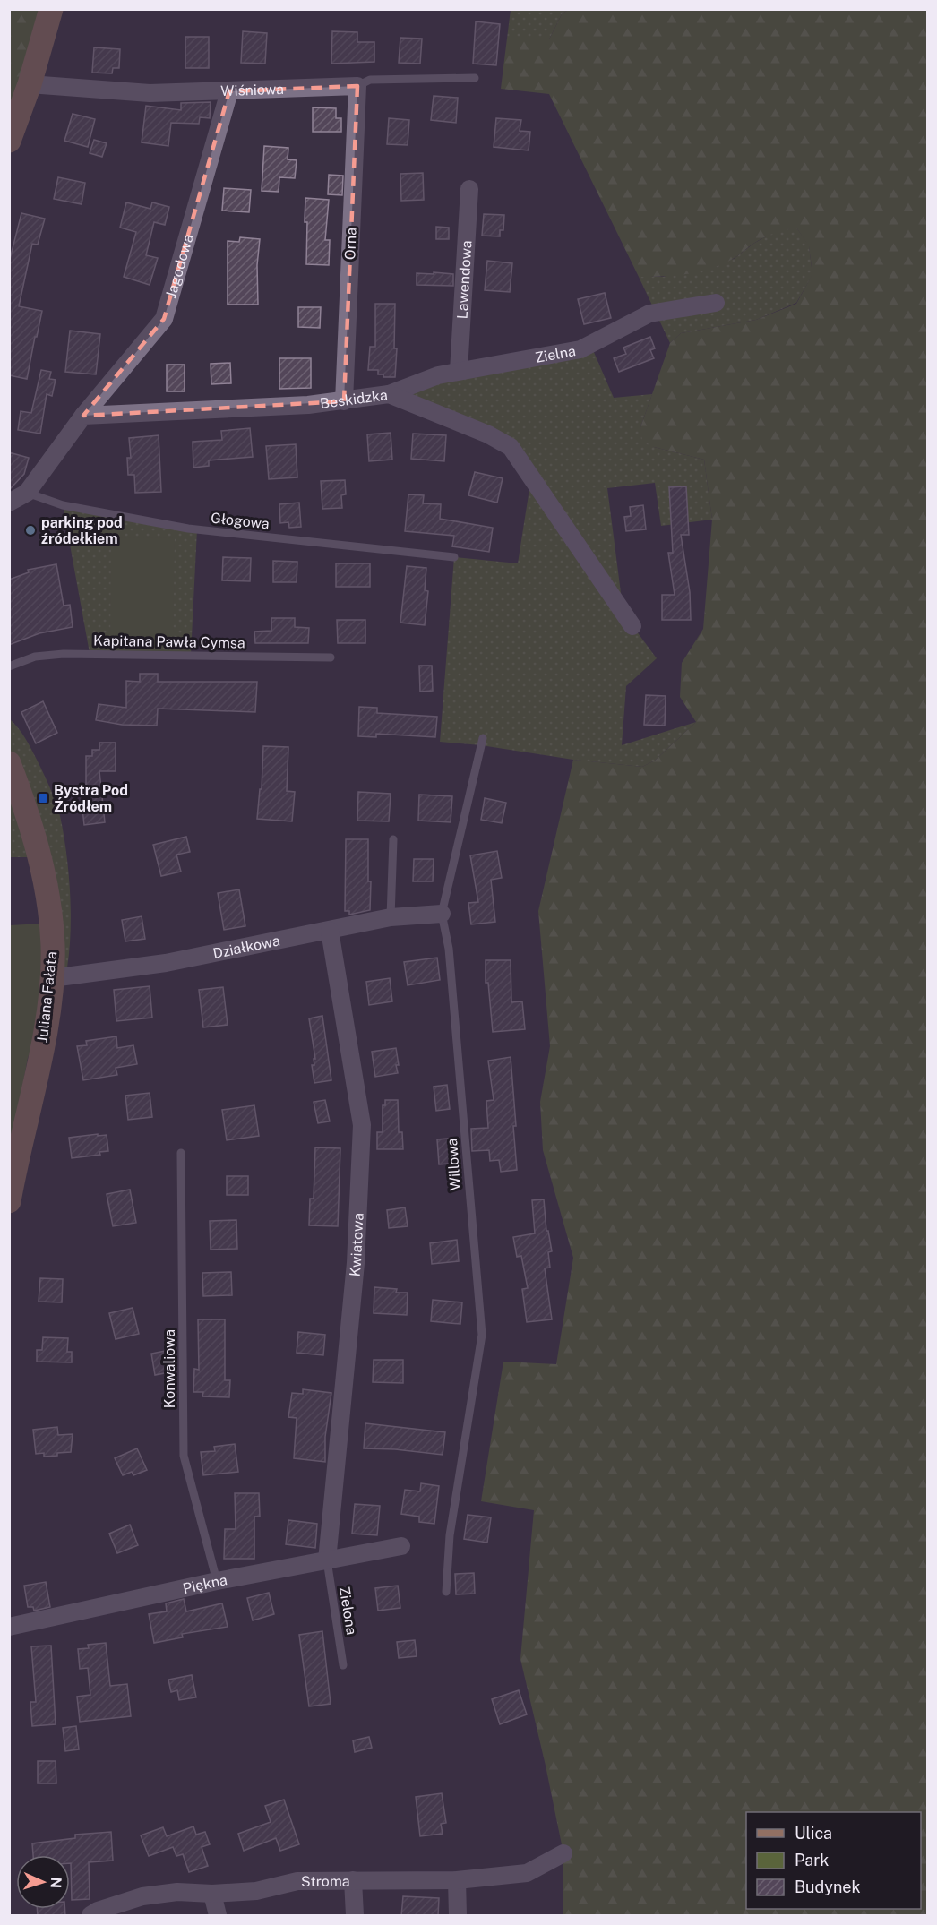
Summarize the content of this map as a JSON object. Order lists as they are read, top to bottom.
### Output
{
  "streets": {
    "street": [
      "Wiśniowa",
      "Orna",
      "Jagodowa",
      "Lawendowa",
      "Zielna",
      "Beskidzka",
      "Działkowa",
      "Juliana Fałata",
      "Kwiatowa",
      "Piękna",
      "Stroma"
    ],
    "lane": [
      "Głogowa",
      "Kapitana Pawła Cymsa",
      "Willowa",
      "Konwaliowa",
      "Zielona"
    ]
  },
  "crossings": [
    ["Wiśniowa", "Orna"],
    ["Wiśniowa", "Jagodowa"],
    ["Orna", "Beskidzka"],
    ["Jagodowa", "Beskidzka"],
    ["Lawendowa", "Zielna"],
    ["Zielna", "Beskidzka"],
    ["Działkowa", "Juliana Fałata"],
    ["Działkowa", "Willowa"],
    ["Działkowa", "Kwiatowa"],
    ["Kwiatowa", "Piękna"],
    ["Kwiatowa", "Zielona"],
    ["Konwaliowa", "Piękna"],
    ["Piękna", "Zielona"]
  ],
  "places": {
    "other": ["parking pod źródełkiem"],
    "transit": ["Bystra Pod Źródłem"]
  },
  "legend": ["Ulica", "Park", "Budynek"],
  "north": "right"
}
